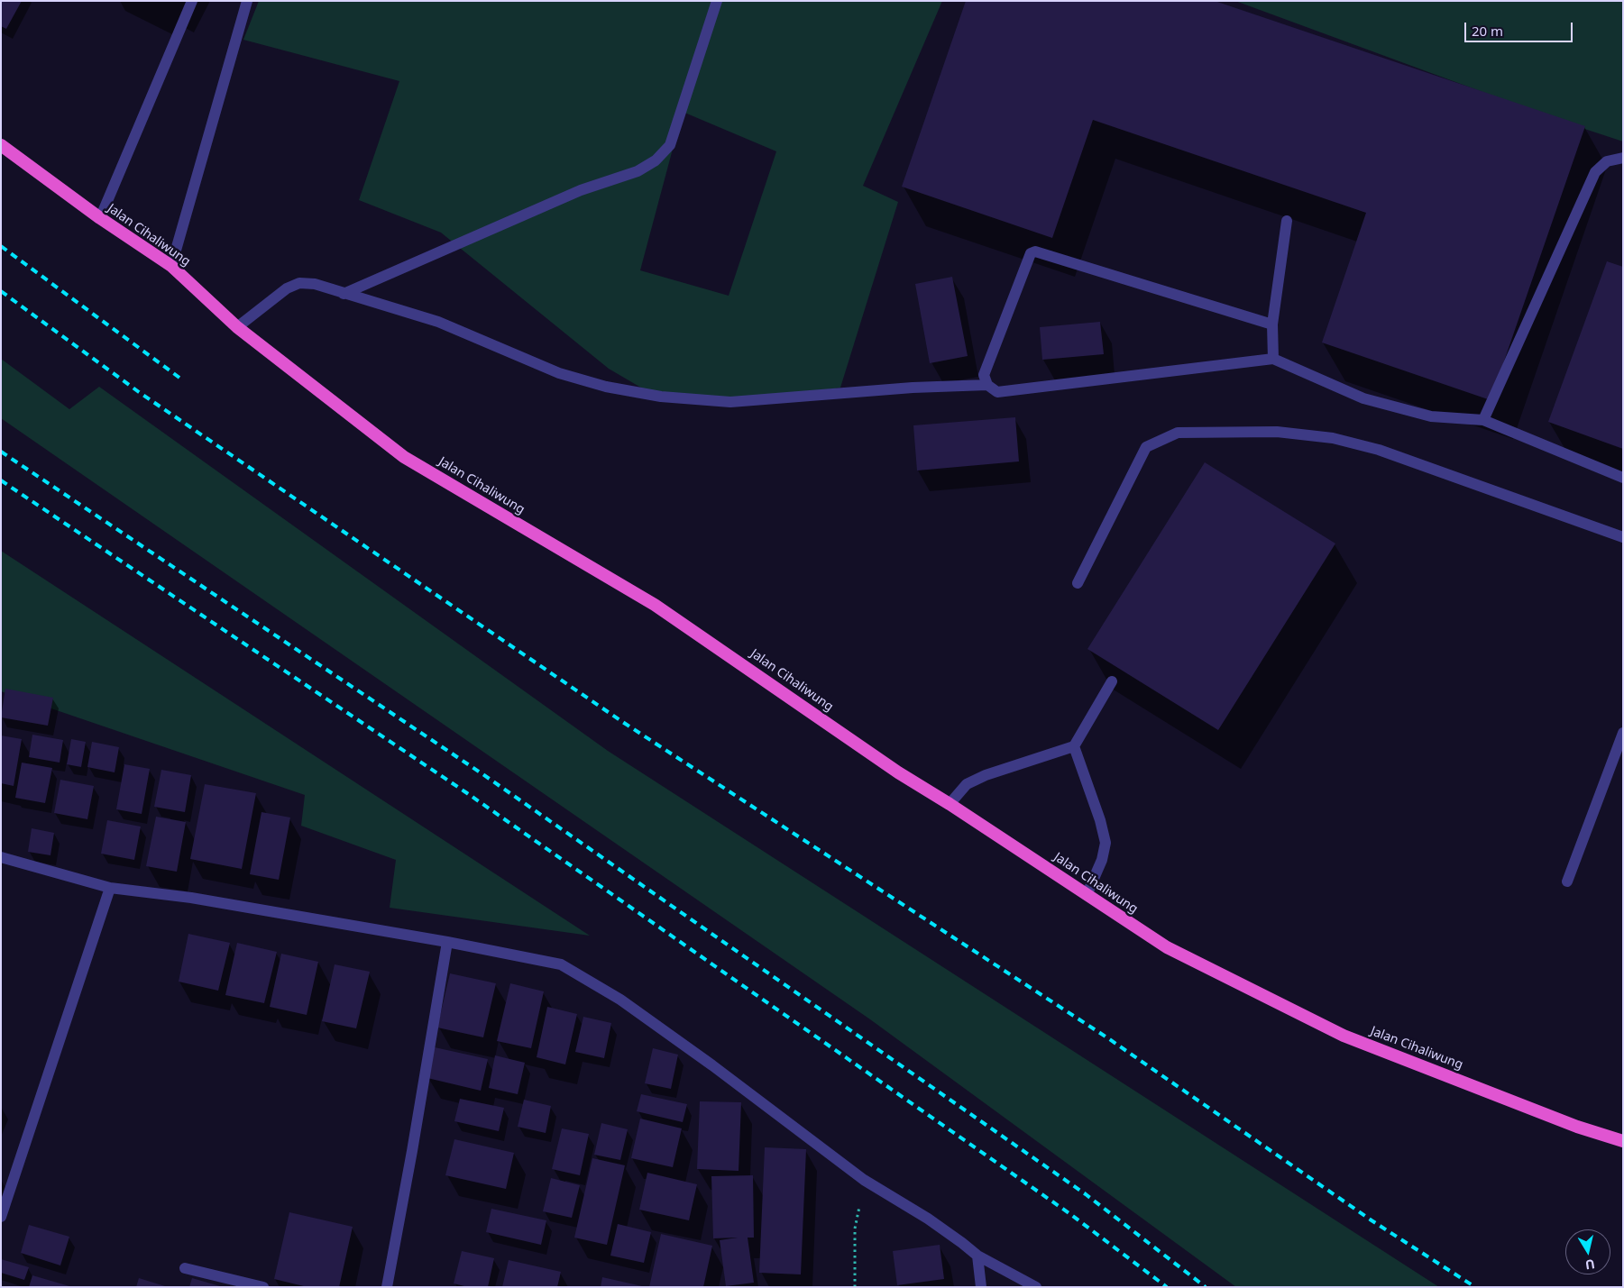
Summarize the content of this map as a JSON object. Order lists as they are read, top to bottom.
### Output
{
  "streets": {
    "highway": ["Jalan Cihaliwung"]
  },
  "scale_bar": "20 m",
  "north": "bottom"
}
